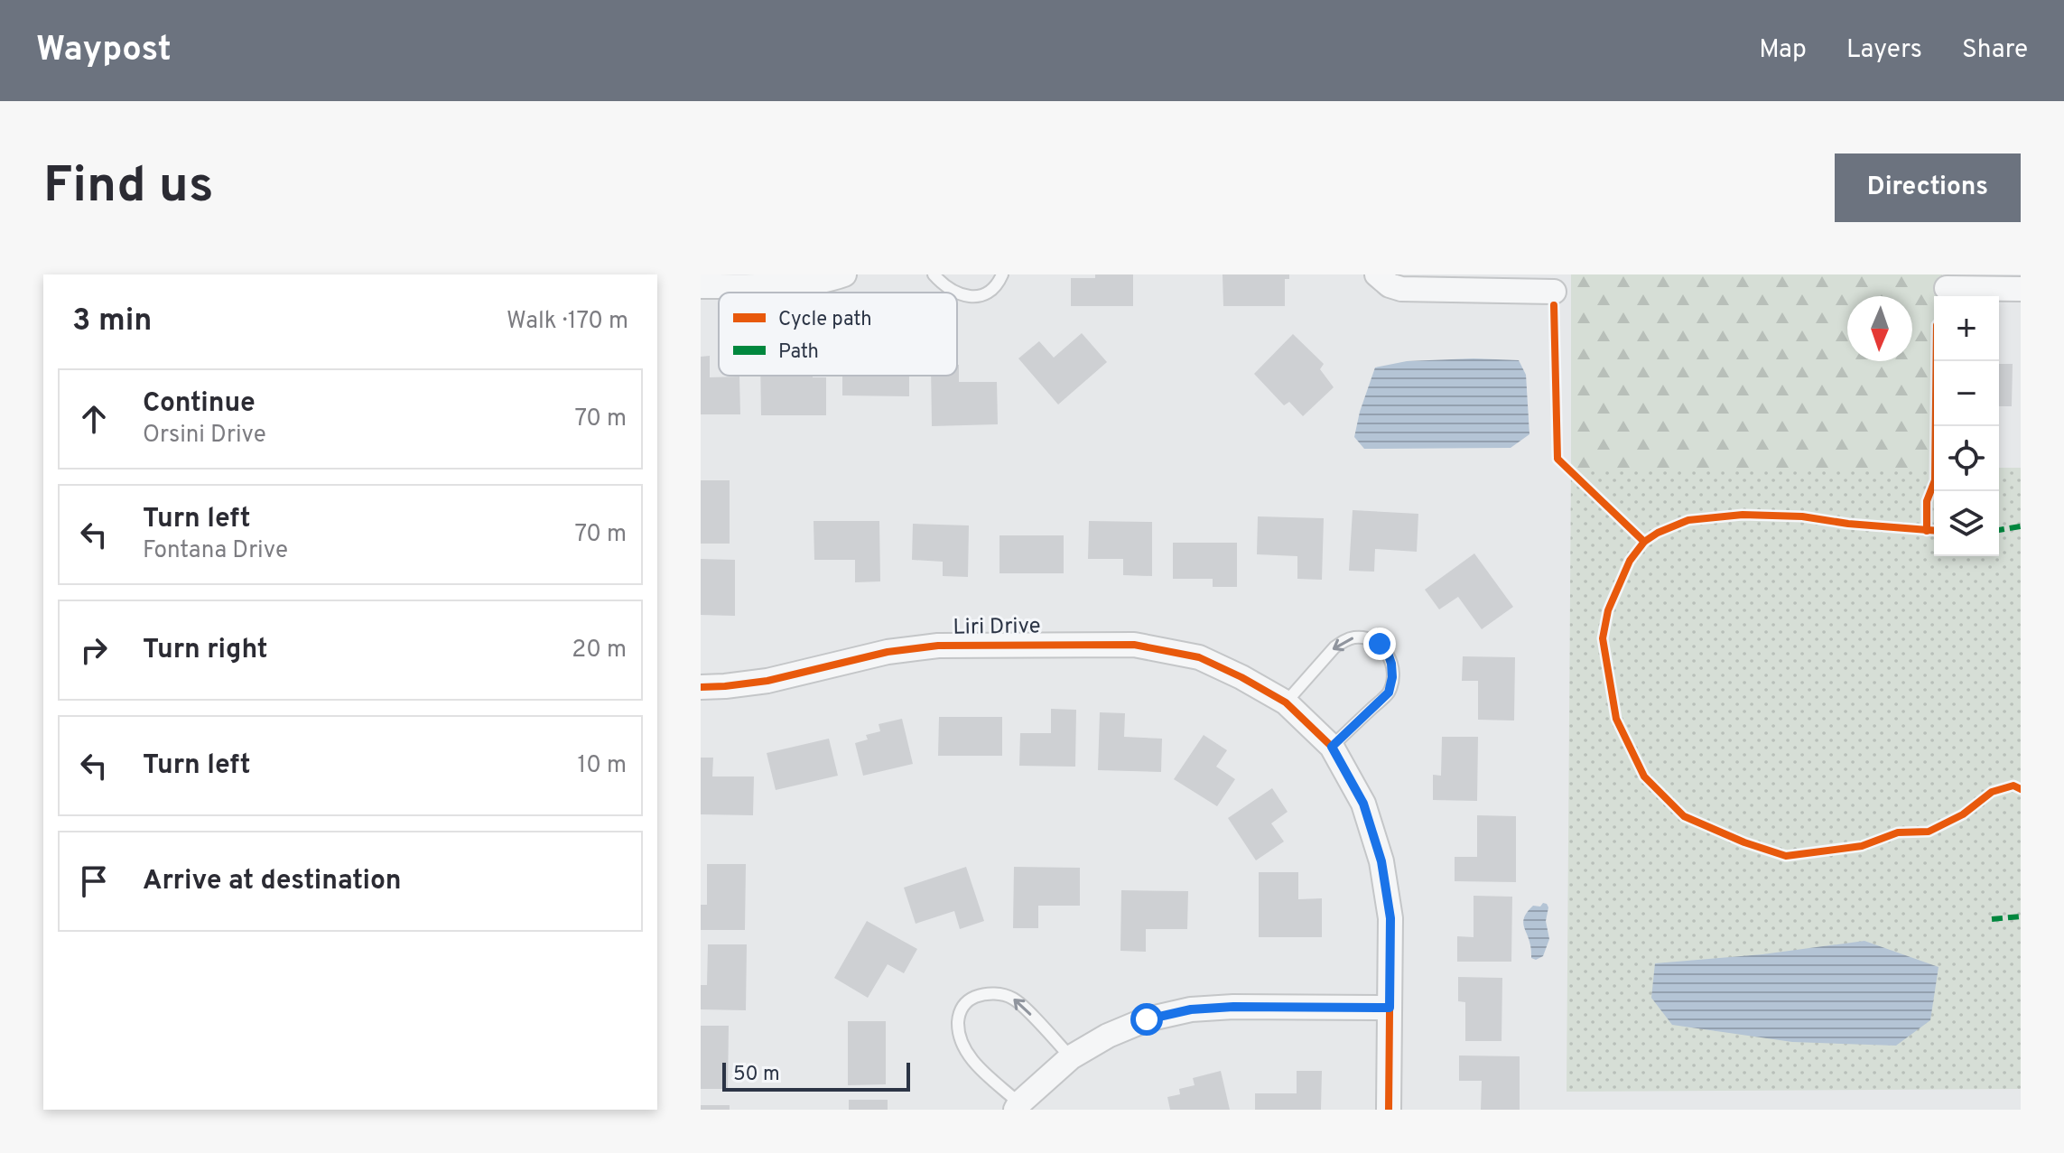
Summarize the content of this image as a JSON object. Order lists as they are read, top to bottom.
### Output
{
  "streets": {
    "street": ["Liri Drive"]
  },
  "legend": ["Cycle path", "Path"],
  "scale_bar": "50 m",
  "north": "bottom",
  "page": {
    "header": "Waypost",
    "nav": ["Map", "Layers", "Share"],
    "buttons": "Directions",
    "title": "Find us",
    "heading": ["3 min", "Walk · 170 m"],
    "map_buttons": ["+", "−"],
    "list": [
      ["Continue", "Orsini Drive", "70 m"],
      ["Turn left", "Fontana Drive", "70 m"],
      ["Turn right", "20 m"],
      ["Turn left", "10 m"],
      "Arrive at destination"
    ],
    "scale": "50 m"
  }
}
